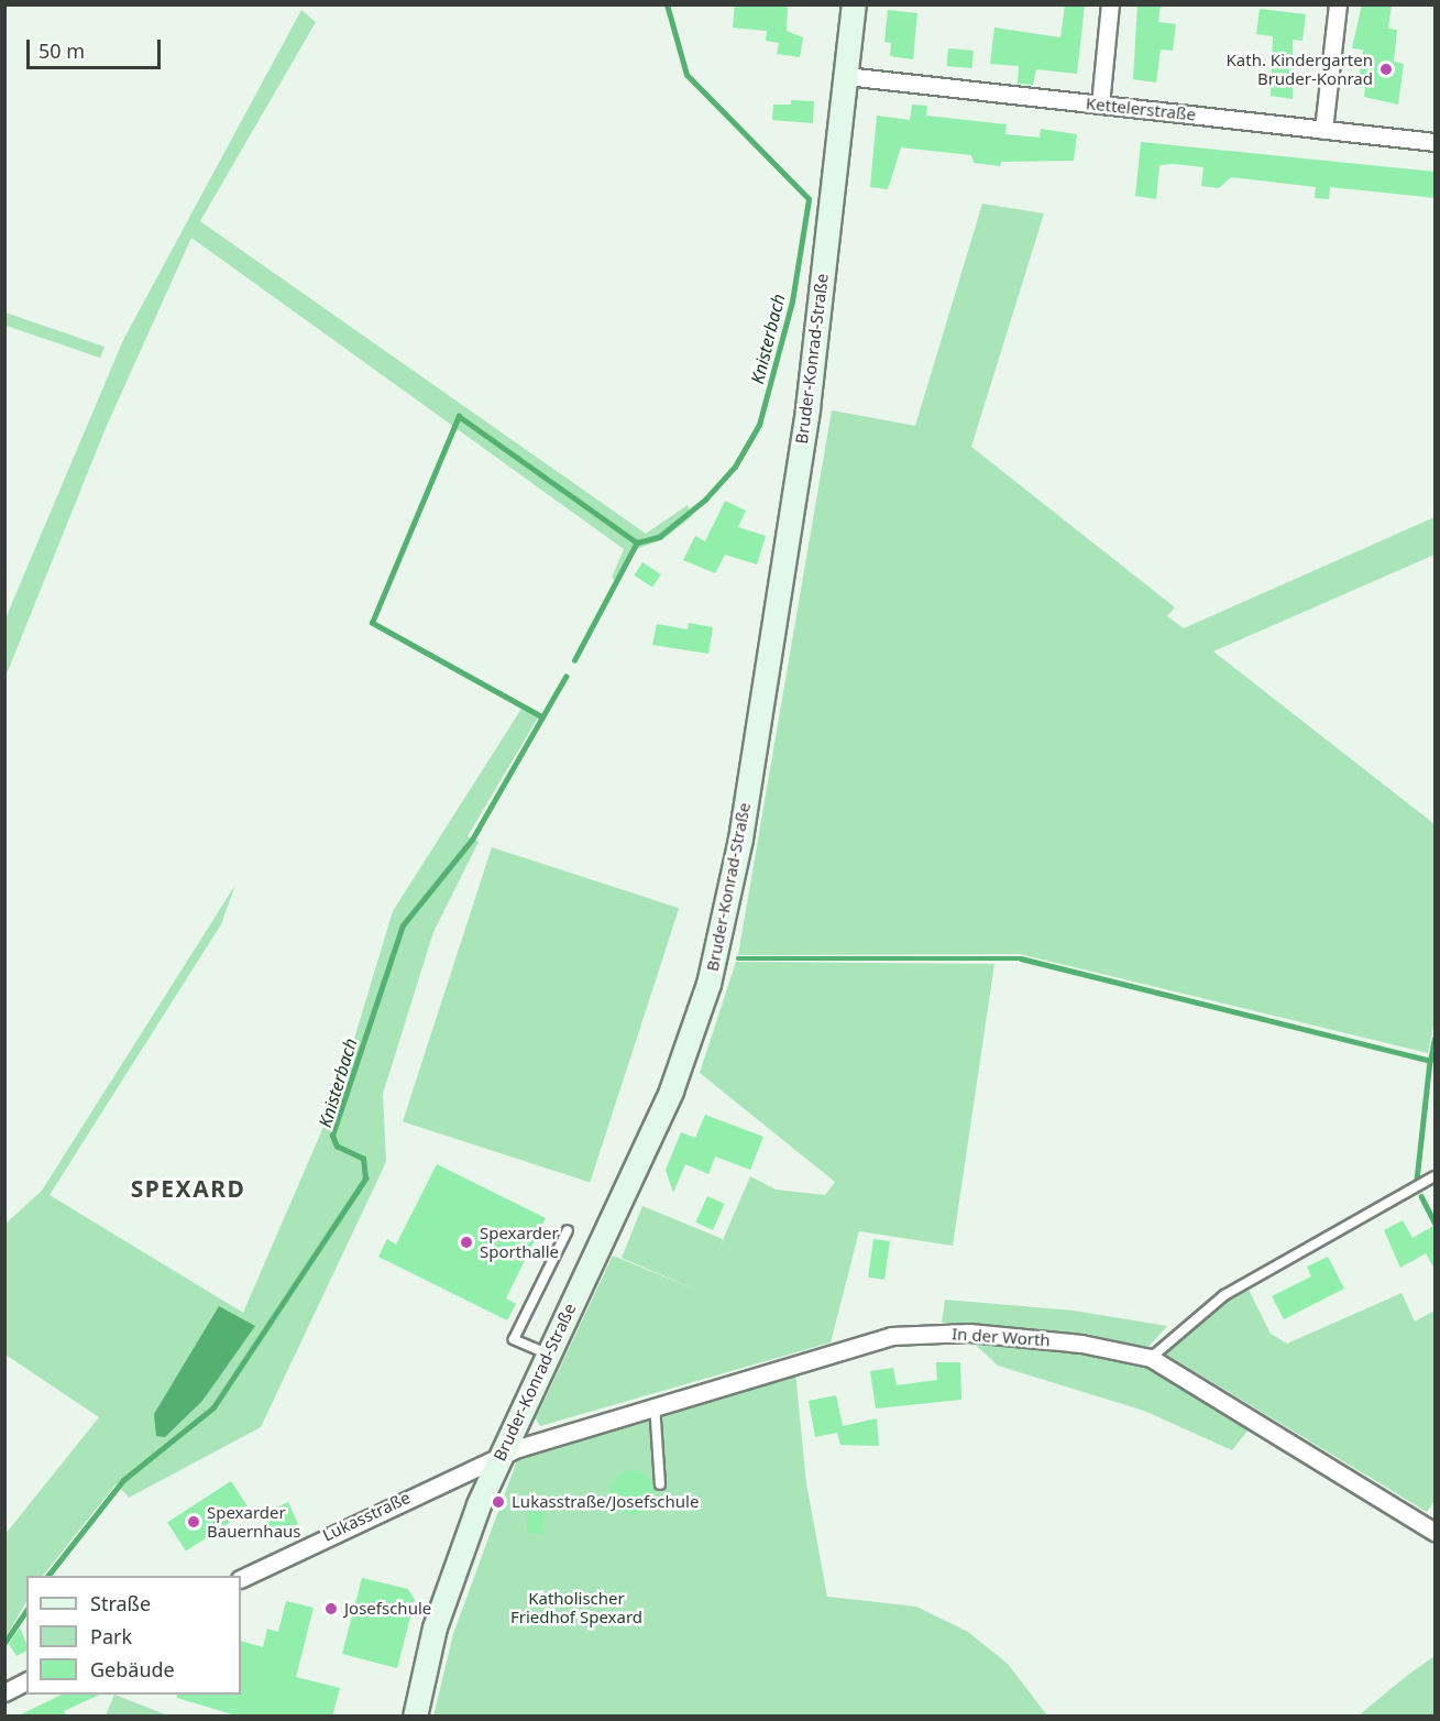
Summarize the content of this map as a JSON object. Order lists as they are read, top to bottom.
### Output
{
  "streets": {
    "street": [
      "Kettelerstraße",
      "Bruder-Konrad-Straße",
      "In der Worth",
      "Lukasstraße"
    ]
  },
  "crossings": [
    ["Kettelerstraße", "Bruder-Konrad-Straße"],
    ["Bruder-Konrad-Straße", "In der Worth"],
    ["Bruder-Konrad-Straße", "Lukasstraße"],
    ["In der Worth", "Lukasstraße"]
  ],
  "districts": ["SPEXARD"],
  "water": ["Knisterbach"],
  "parks": ["Katholischer Friedhof Spexard"],
  "places": [
    "Kath. Kindergarten Bruder-Konrad",
    "Spexarder Sporthalle",
    "Lukasstraße/Josefschule",
    "Spexarder Bauernhaus",
    "Josefschule"
  ],
  "legend": ["Straße", "Park", "Gebäude"],
  "scale_bar": "50 m"
}
